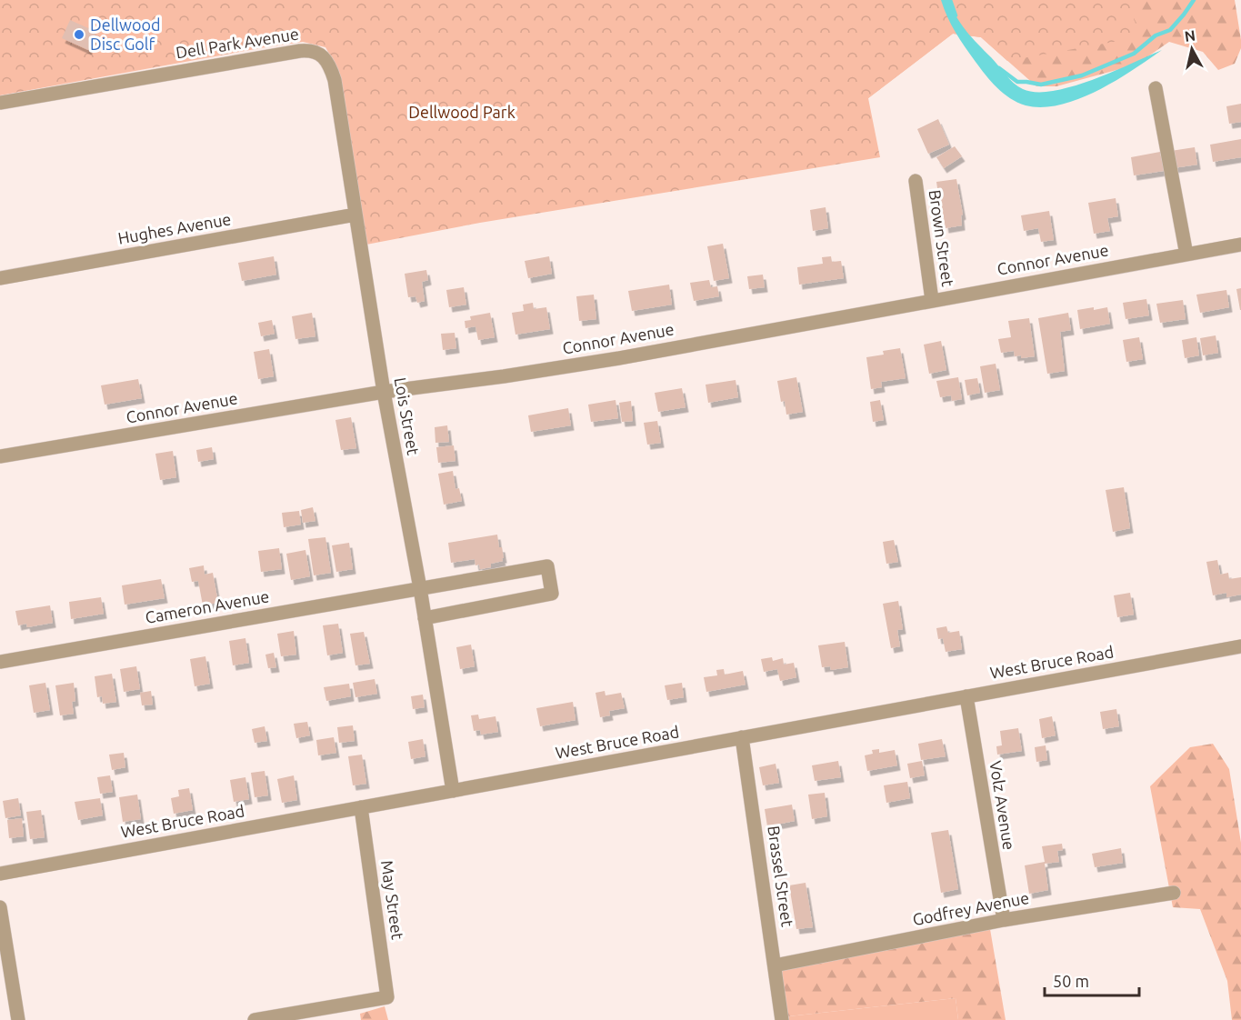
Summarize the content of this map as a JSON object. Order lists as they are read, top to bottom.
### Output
{
  "streets": {
    "street": [
      "Dell Park Avenue",
      "Hughes Avenue",
      "Brown Street",
      "Connor Avenue",
      "Lois Street",
      "Cameron Avenue",
      "West Bruce Road",
      "Volz Avenue",
      "Brassel Street",
      "May Street",
      "Godfrey Avenue"
    ]
  },
  "crossings": [
    ["Dell Park Avenue", "Lois Street"],
    ["Hughes Avenue", "Lois Street"],
    ["Brown Street", "Connor Avenue"],
    ["Connor Avenue", "Lois Street"],
    ["Lois Street", "Cameron Avenue"],
    ["Lois Street", "West Bruce Road"],
    ["West Bruce Road", "Volz Avenue"],
    ["West Bruce Road", "Brassel Street"],
    ["West Bruce Road", "May Street"],
    ["Volz Avenue", "Godfrey Avenue"],
    ["Brassel Street", "Godfrey Avenue"]
  ],
  "parks": ["Dellwood Park"],
  "places": ["Dellwood Disc Golf"],
  "scale_bar": "50 m",
  "north": "top"
}
